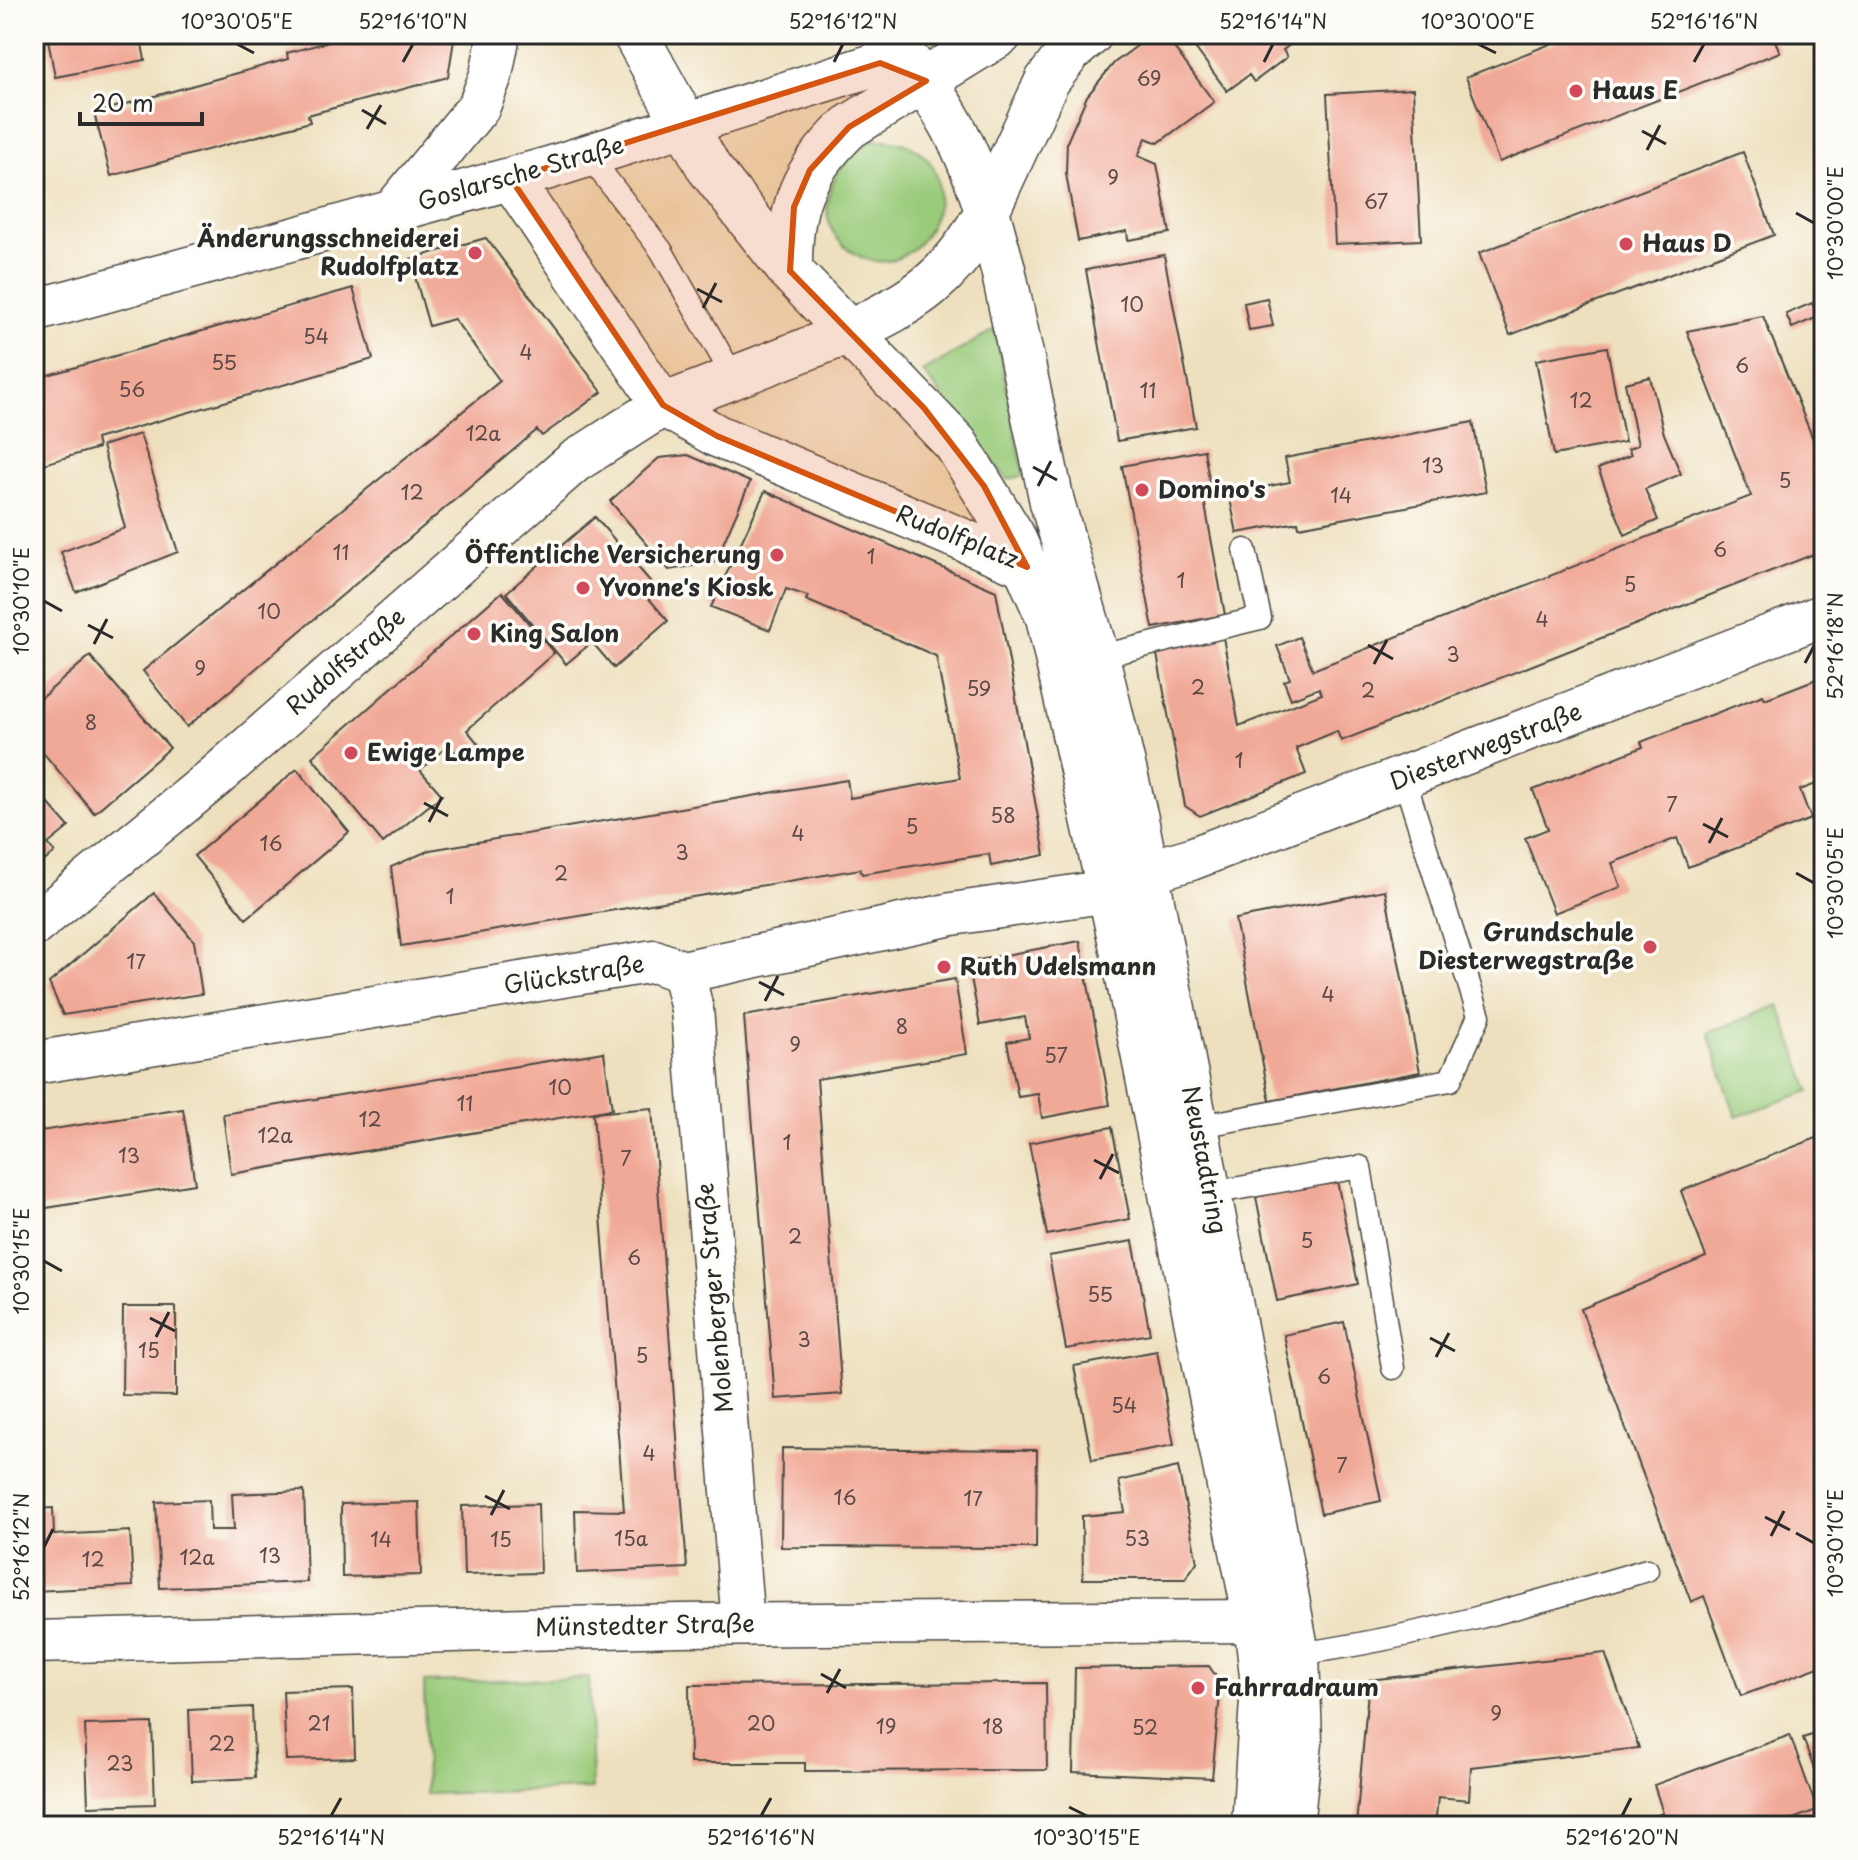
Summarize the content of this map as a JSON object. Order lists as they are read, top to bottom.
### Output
{
  "streets": {
    "main road": ["Rudolfplatz", "Neustadtring"],
    "street": [
      "Goslarsche Straße",
      "Rudolfstraße",
      "Diesterwegstraße",
      "Glückstraße",
      "Molenberger Straße",
      "Münstedter Straße"
    ]
  },
  "crossings": [
    ["Goslarsche Straße", "Rudolfplatz"],
    ["Rudolfplatz", "Rudolfstraße"],
    ["Rudolfplatz", "Neustadtring"],
    ["Diesterwegstraße", "Glückstraße"],
    ["Diesterwegstraße", "Neustadtring"],
    ["Glückstraße", "Neustadtring"],
    ["Glückstraße", "Molenberger Straße"],
    ["Neustadtring", "Münstedter Straße"],
    ["Molenberger Straße", "Münstedter Straße"]
  ],
  "places": [
    "Haus E",
    "Haus D",
    "Änderungsschneiderei Rudolfplatz",
    "Domino's",
    "Öffentliche Versicherung",
    "Yvonne's Kiosk",
    "King Salon",
    "Ewige Lampe",
    "Grundschule Diesterwegstraße",
    "Ruth Udelsmann",
    "Fahrradraum"
  ],
  "house_numbers": [
    "69",
    "9",
    "67",
    "10",
    "54",
    "4",
    "55",
    "6",
    "56",
    "11",
    "12",
    "12a",
    "13",
    "5",
    "12",
    "14",
    "6",
    "11",
    "1",
    "1",
    "5",
    "10",
    "4",
    "3",
    "9",
    "2",
    "59",
    "2",
    "8",
    "1",
    "7",
    "58",
    "5",
    "4",
    "16",
    "3",
    "2",
    "1",
    "17",
    "4",
    "8",
    "9",
    "57",
    "10",
    "11",
    "12",
    "12a",
    "1",
    "13",
    "7",
    "2",
    "5",
    "6",
    "55",
    "3",
    "15",
    "5",
    "6",
    "54",
    "4",
    "7",
    "16",
    "17",
    "15a",
    "53",
    "14",
    "15",
    "13",
    "12a",
    "12",
    "9",
    "21",
    "20",
    "19",
    "18",
    "52",
    "22",
    "23"
  ],
  "scale_bar": "20 m",
  "coordinates": [
    "10°30'05\"E",
    "52°16'10\"N",
    "52°16'12\"N",
    "52°16'14\"N",
    "10°30'00\"E",
    "52°16'16\"N",
    "10°30'10\"E",
    "52°16'18\"N",
    "10°30'15\"E",
    "52°16'20\"N"
  ]
}
